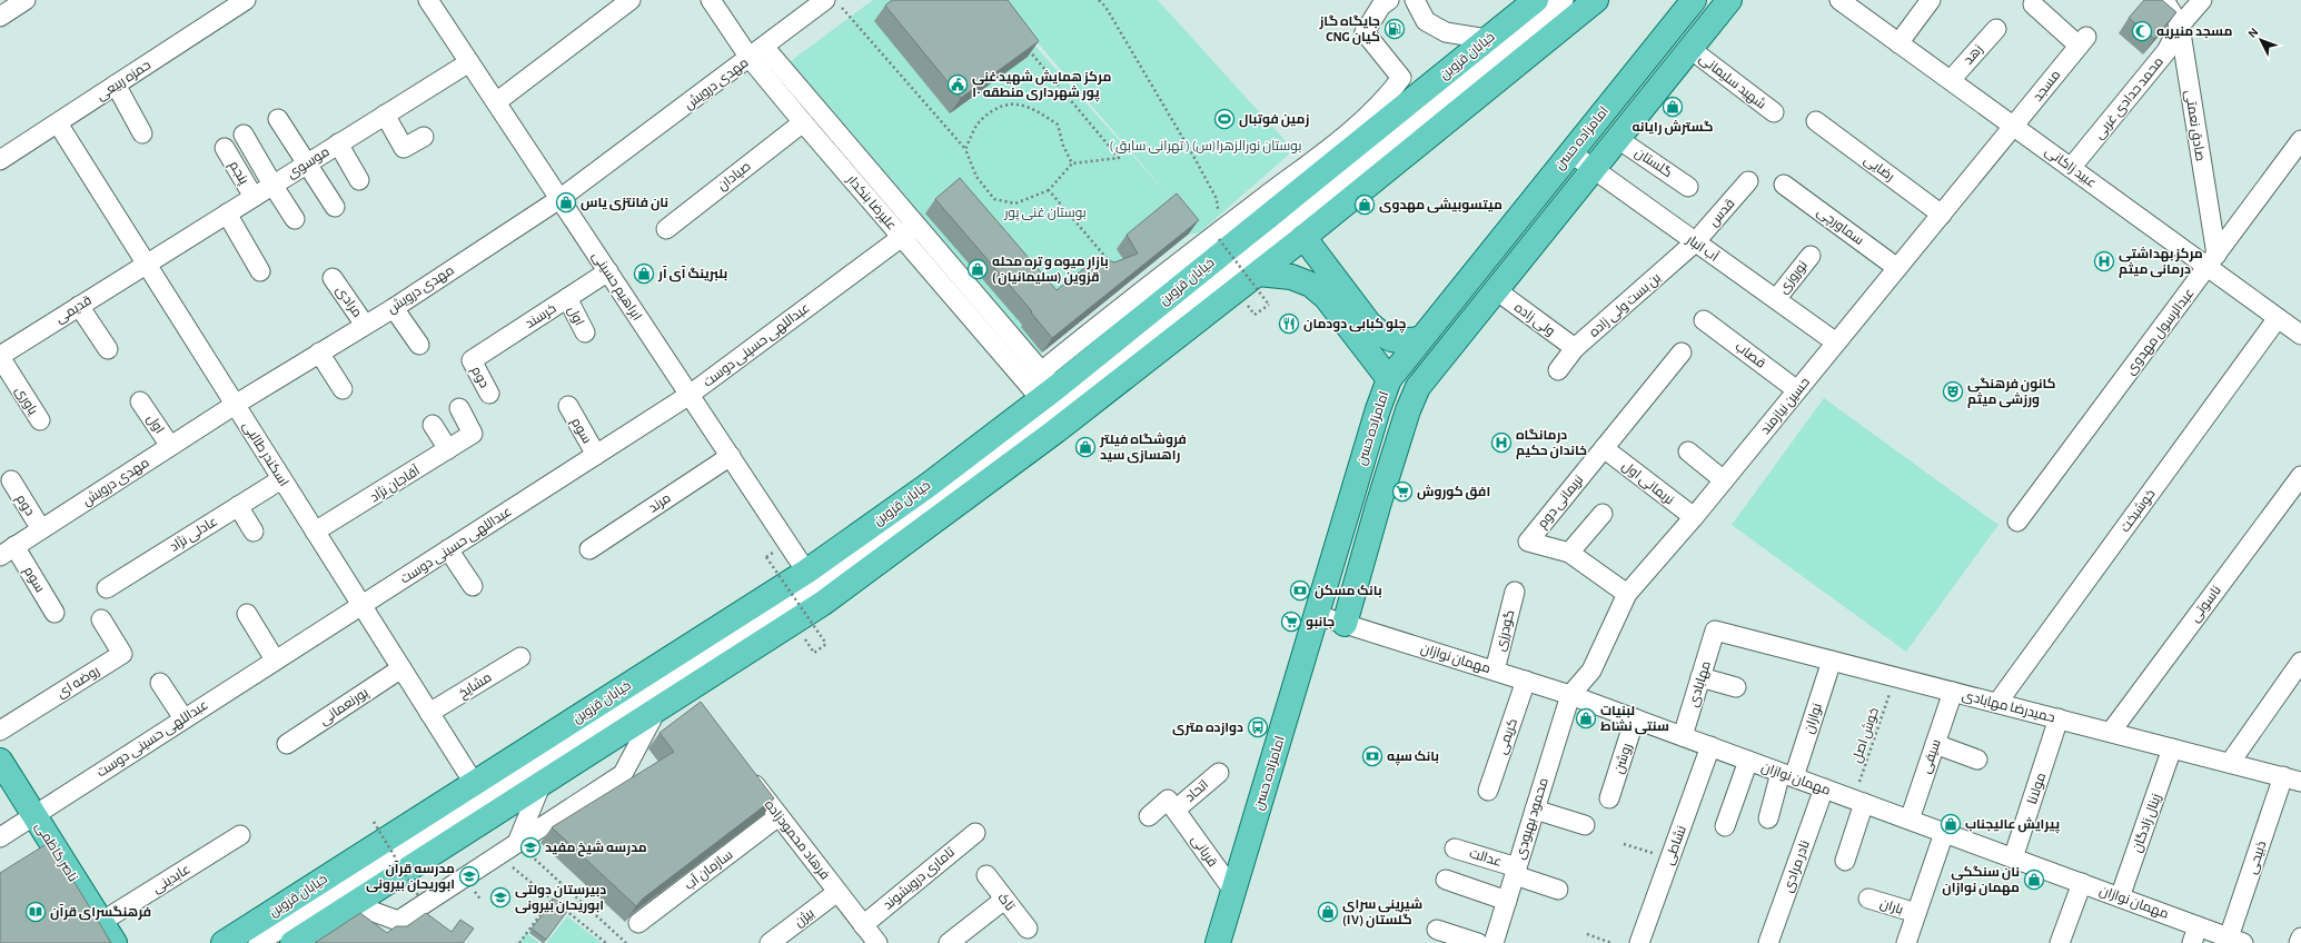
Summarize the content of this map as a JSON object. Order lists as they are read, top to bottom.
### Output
{
  "streets": {
    "main road": ["خیابان قزوین", "امامزاده حسن", "ناصر کاظمی"],
    "street": [
      "زهد",
      "حمزه ربیعی",
      "شهید سلیمانی",
      "مهدی درویش",
      "مسجد",
      "محمد حدادی غربی",
      "صادق نعمتی",
      "موسوی",
      "گلستان",
      "عبید زاکانی",
      "رضایی",
      "پنجم",
      "صیادان",
      "علیرضا بنکدار",
      "قدس",
      "سماورچی",
      "آب انبار",
      "نوروزی",
      "ابراهیم حسینی",
      "مرادی",
      "بن بست ولی زاده",
      "قدیمی",
      "خرسند",
      "اول",
      "ولی زاده",
      "عبدالرسول مهدوی",
      "عبداللهی حسینی دوست",
      "قصاب",
      "دوم",
      "یاوری",
      "حسین نیازمند",
      "سوم",
      "اسکندر طالبی",
      "نریمانی اول",
      "آقاجان نژاد",
      "نریمانی دوم",
      "مرند",
      "خوشبخت",
      "عادلی نژاد",
      "ناسوتی",
      "گودرزی",
      "مهمان نوازان",
      "روضه ای",
      "مهابادی",
      "مشایخ",
      "پورنعمانی",
      "حمیدرضا مهابادی",
      "نوازان",
      "کریمی",
      "سیفی",
      "روشن",
      "مولانا",
      "اتحاد",
      "محمود بهبودی",
      "زینال زادگان",
      "فرهاد محمودزاده",
      "نشاطی",
      "قربانی",
      "عدالت",
      "ذبیحی",
      "نادر مرادی",
      "سازمان آب",
      "عابدینی",
      "تاماری درویشوند",
      "تاک",
      "باران",
      "بیژن"
    ],
    "path": ["خوش اصل"]
  },
  "crossings": [
    ["زهد", "عبید زاکانی"],
    ["خیابان قزوین", "علیرضا بنکدار"],
    ["خیابان قزوین", "ابراهیم حسینی"],
    ["خیابان قزوین", "اسکندر طالبی"],
    ["حمزه ربیعی", "اسکندر طالبی"],
    ["شهید سلیمانی", "امامزاده حسن"],
    ["مهدی درویش", "علیرضا بنکدار"],
    ["مهدی درویش", "ابراهیم حسینی"],
    ["مهدی درویش", "مرادی"],
    ["مهدی درویش", "اول"],
    ["مهدی درویش", "دوم"],
    ["مهدی درویش", "سوم"],
    ["مهدی درویش", "اسکندر طالبی"],
    ["مسجد", "عبید زاکانی"],
    ["مسجد", "حسین نیازمند"],
    ["محمد حدادی غربی", "صادق نعمتی"],
    ["محمد حدادی غربی", "عبید زاکانی"],
    ["صادق نعمتی", "عبید زاکانی"],
    ["صادق نعمتی", "عبدالرسول مهدوی"],
    ["امامزاده حسن", "گلستان"],
    ["امامزاده حسن", "آب انبار"],
    ["امامزاده حسن", "ولی زاده"],
    ["امامزاده حسن", "مهمان نوازان"],
    ["امامزاده حسن", "قربانی"],
    ["موسوی", "پنجم"],
    ["موسوی", "ابراهیم حسینی"],
    ["موسوی", "قدیمی"],
    ["موسوی", "اسکندر طالبی"],
    ["عبید زاکانی", "عبدالرسول مهدوی"],
    ["عبید زاکانی", "حسین نیازمند"],
    ["عبید زاکانی", "خوشبخت"],
    ["رضایی", "حسین نیازمند"],
    ["صیادان", "علیرضا بنکدار"],
    ["علیرضا بنکدار", "عبداللهی حسینی دوست"],
    ["قدس", "آب انبار"],
    ["قدس", "بن بست ولی زاده"],
    ["سماورچی", "حسین نیازمند"],
    ["آب انبار", "نوروزی"],
    ["آب انبار", "بن بست ولی زاده"],
    ["آب انبار", "حسین نیازمند"],
    ["ابراهیم حسینی", "خرسند"],
    ["ابراهیم حسینی", "عبداللهی حسینی دوست"],
    ["ابراهیم حسینی", "مرند"],
    ["بن بست ولی زاده", "ولی زاده"],
    ["قدیمی", "یاوری"],
    ["قدیمی", "اسکندر طالبی"],
    ["خرسند", "اول"],
    ["خرسند", "دوم"],
    ["عبداللهی حسینی دوست", "سوم"],
    ["عبداللهی حسینی دوست", "اسکندر طالبی"],
    ["عبداللهی حسینی دوست", "ناصر کاظمی"],
    ["قصاب", "حسین نیازمند"],
    ["حسین نیازمند", "نریمانی اول"],
    ["حسین نیازمند", "نریمانی دوم"],
    ["حسین نیازمند", "مهمان نوازان"],
    ["حسین نیازمند", "محمود بهبودی"],
    ["اسکندر طالبی", "آقاجان نژاد"],
    ["اسکندر طالبی", "عادلی نژاد"],
    ["اسکندر طالبی", "مشایخ"],
    ["اسکندر طالبی", "پورنعمانی"],
    ["نریمانی اول", "نریمانی دوم"],
    ["خوشبخت", "حمیدرضا مهابادی"],
    ["ناسوتی", "حمیدرضا مهابادی"],
    ["گودرزی", "مهمان نوازان"],
    ["مهمان نوازان", "مهابادی"],
    ["مهمان نوازان", "نوازان"],
    ["مهمان نوازان", "خوش اصل"],
    ["مهمان نوازان", "کریمی"],
    ["مهمان نوازان", "سیفی"],
    ["مهمان نوازان", "روشن"],
    ["مهمان نوازان", "مولانا"],
    ["مهمان نوازان", "محمود بهبودی"],
    ["مهمان نوازان", "زینال زادگان"],
    ["مهمان نوازان", "نشاطی"],
    ["مهمان نوازان", "ذبیحی"],
    ["مهمان نوازان", "نادر مرادی"],
    ["مهابادی", "حمیدرضا مهابادی"],
    ["حمیدرضا مهابادی", "نوازان"],
    ["حمیدرضا مهابادی", "خوش اصل"],
    ["حمیدرضا مهابادی", "سیفی"],
    ["حمیدرضا مهابادی", "مولانا"],
    ["حمیدرضا مهابادی", "زینال زادگان"],
    ["حمیدرضا مهابادی", "ذبیحی"],
    ["اتحاد", "قربانی"],
    ["محمود بهبودی", "عدالت"],
    ["فرهاد محمودزاده", "سازمان آب"],
    ["فرهاد محمودزاده", "تاماری درویشوند"],
    ["فرهاد محمودزاده", "بیژن"],
    ["ناصر کاظمی", "عابدینی"]
  ],
  "parks": ["بوستان نورالزهرا(س) ( تهرانی سابق )", "بوستان غنی پور"],
  "places": {
    "fuel station": ["جایگاه گاز CNG کیان"],
    "mosque": ["مسجد منیریه"],
    "public building": ["مرکز همایش شهید غنی پور شهرداری منطقه ۱۰"],
    "shop": [
      "گسترش رایانه",
      "نان فانتزی یاس",
      "میتسوبیشی مهدوی",
      "بازار میوه و تره محله قزوین (سلیمانیان )",
      "بلبرینگ آی آر",
      "فروشگاه فیلتر راهسازی سید",
      "لبنیات سنتی نشاط",
      "پیرایش عالیجناب",
      "نان سنگکی مهمان‌ نوازان",
      "شیرینی سرای گلستان (۱۷)"
    ],
    "sports": ["زمین فوتبال"],
    "hospital": ["مرکز بهداشتی درمانی میثم", "درمانگاه خاندان حکیم"],
    "restaurant": ["چلو کبابی دودمان"],
    "theatre": ["کانون فرهنگی ورزشی میثم"],
    "supermarket": ["افق کوروش", "جانبو"],
    "bank": ["بانک مسکن", "بانک سپه"],
    "bus stop": ["دوازده متری"],
    "school or university": ["مدرسه شیخ مفید", "مدرسه قرآن ابوریحان بیرونی", "دبیرستان دولتی ابوریحان بیرونی"],
    "library": ["فرهنگسرای قرآن"]
  },
  "north": "top left"
}
